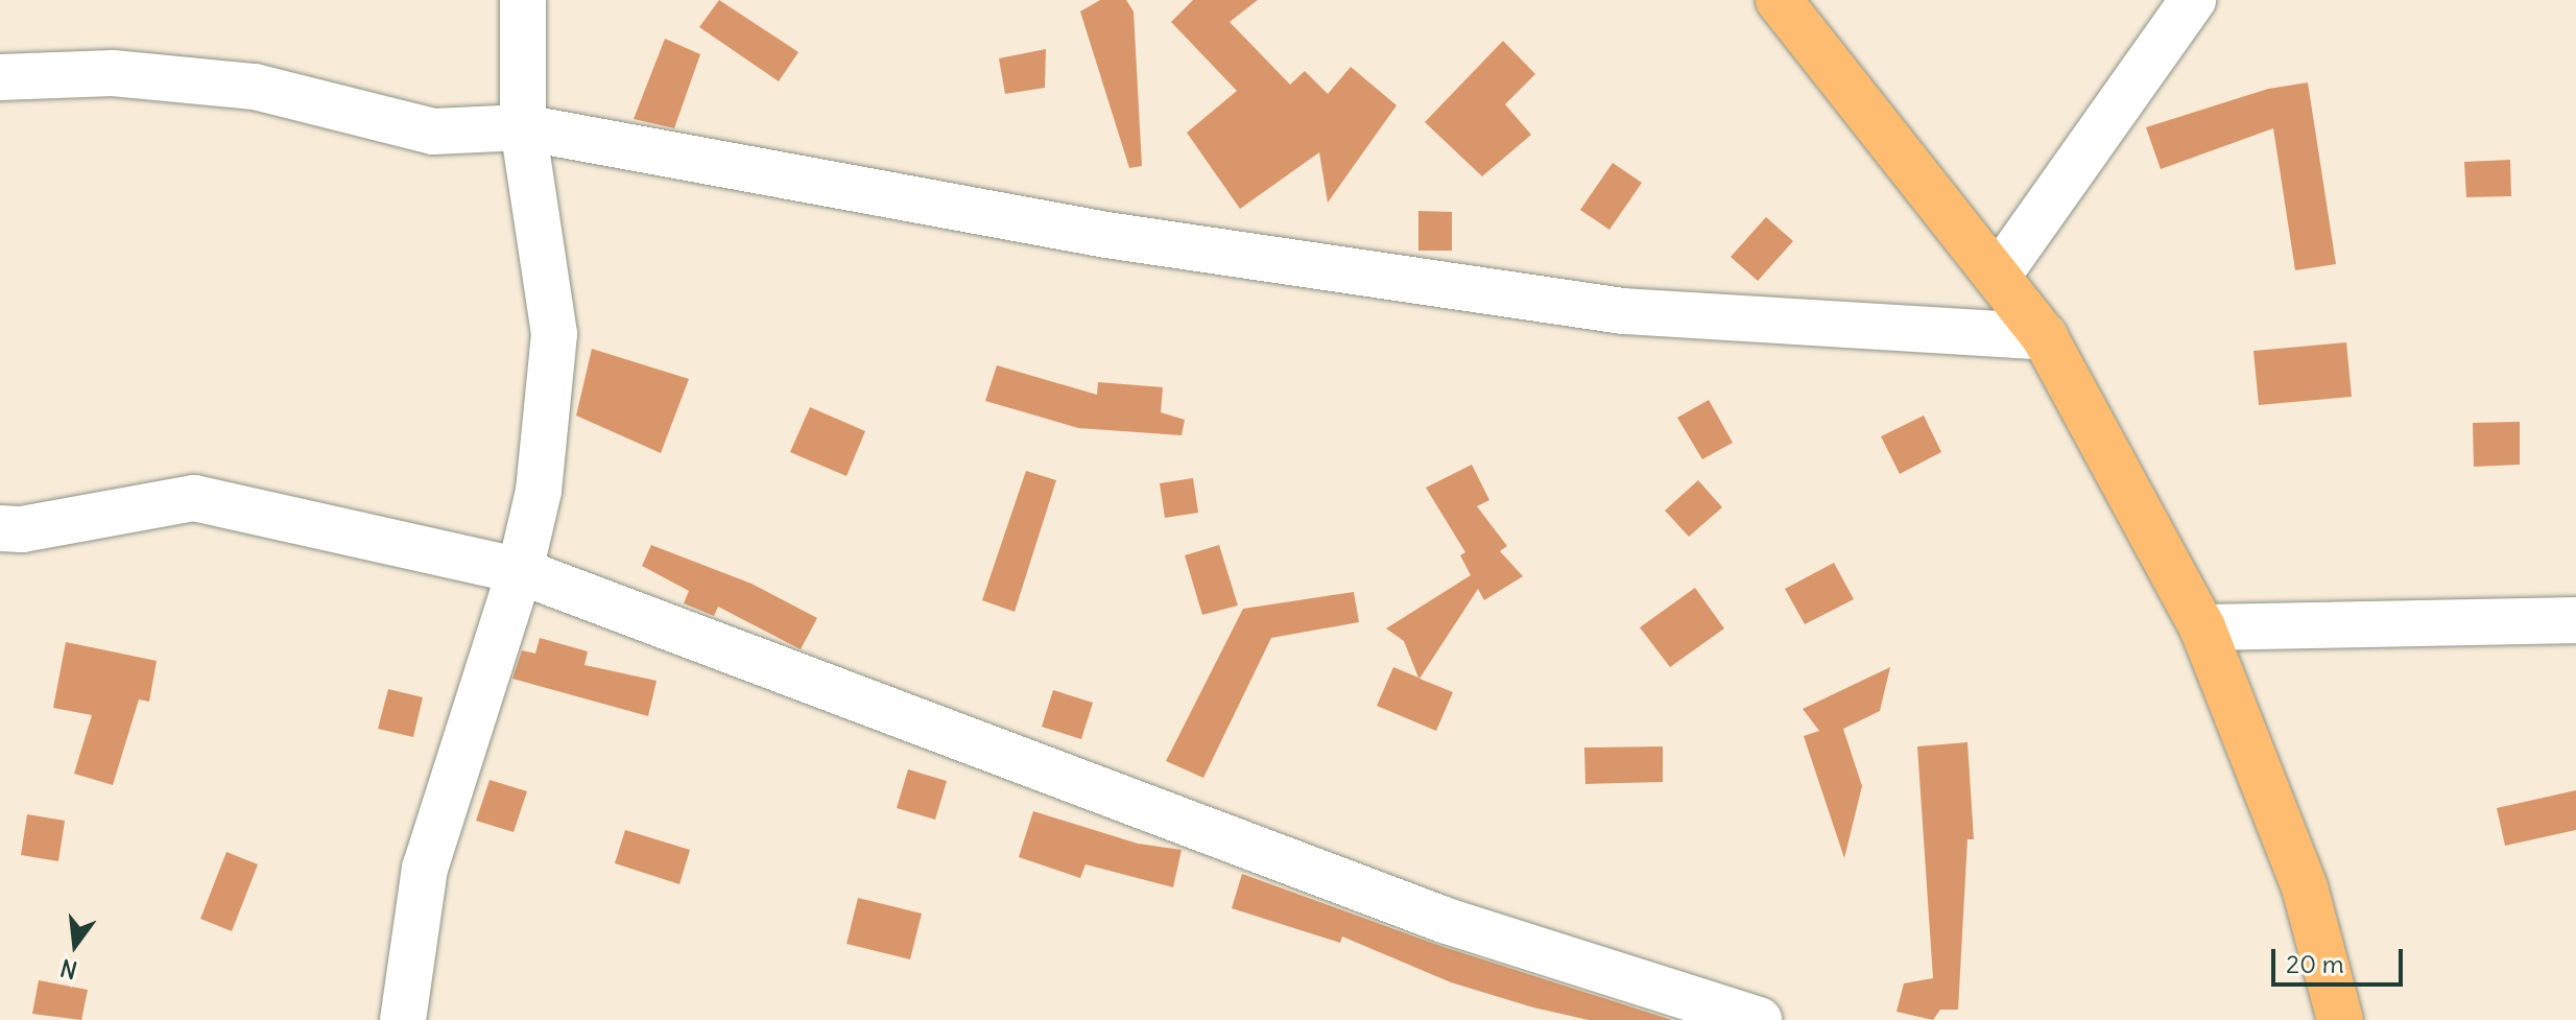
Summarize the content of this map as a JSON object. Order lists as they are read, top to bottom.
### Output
{
  "scale_bar": "20 m",
  "north": "bottom"
}
